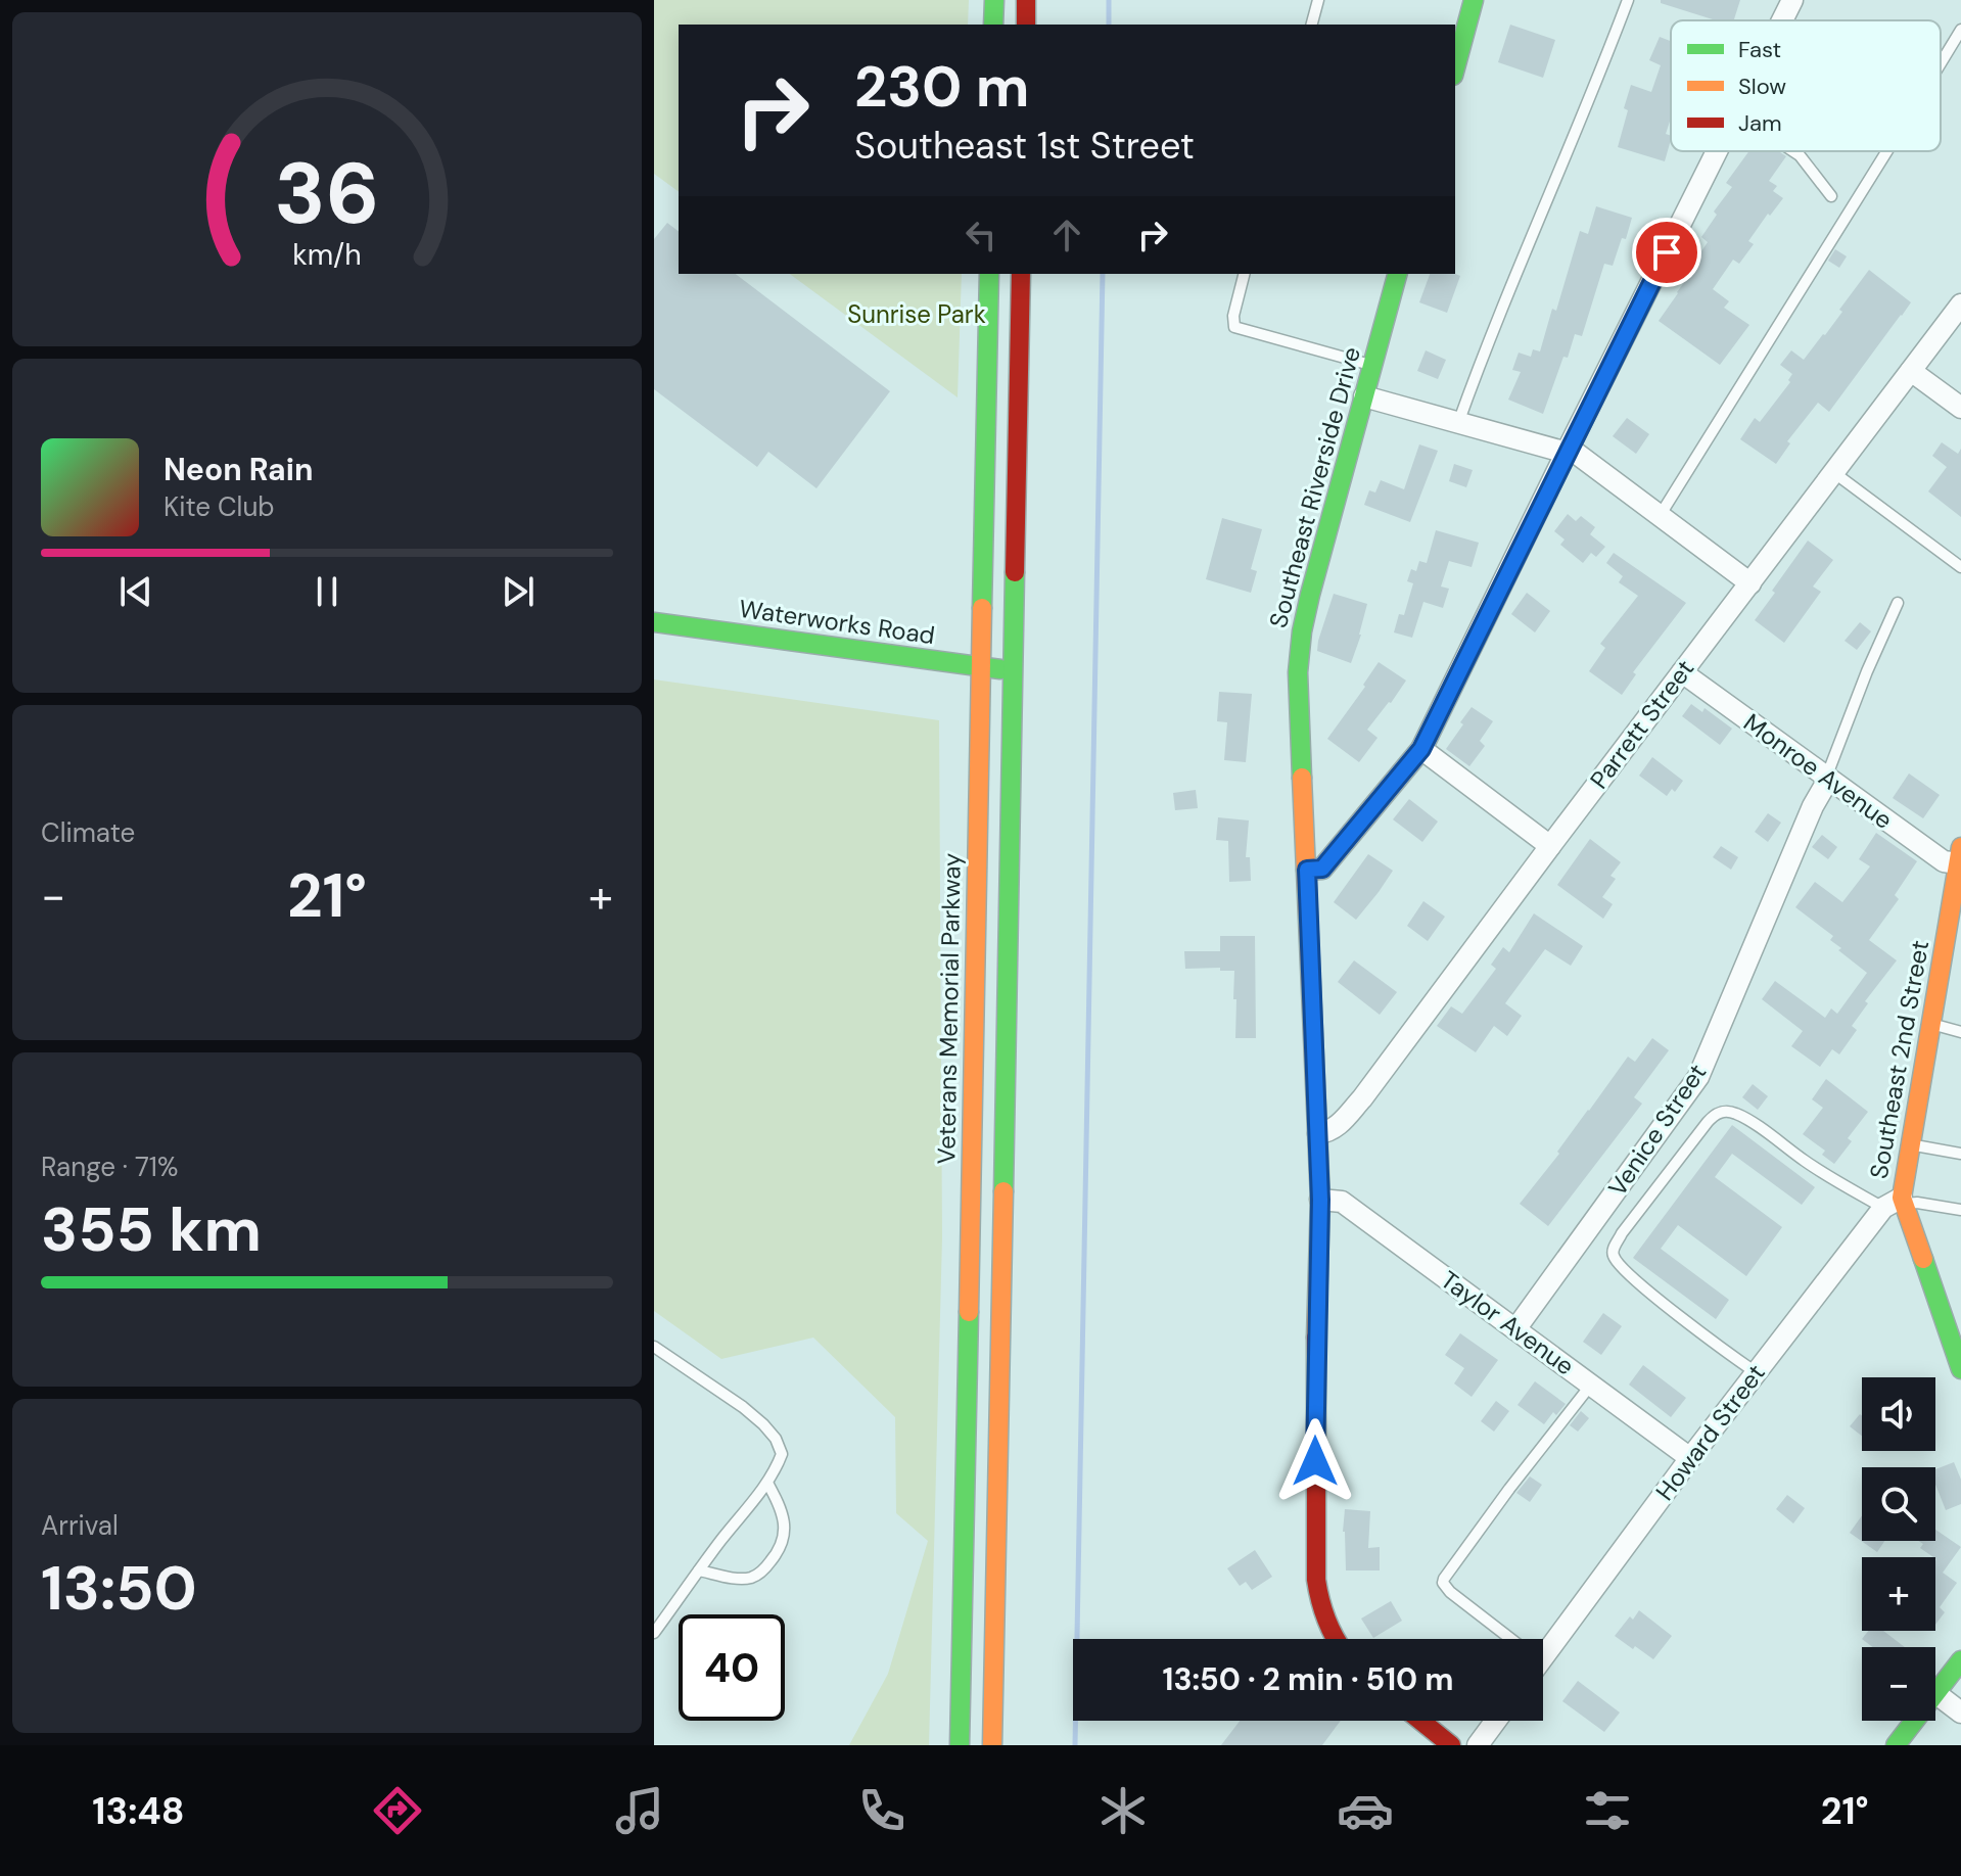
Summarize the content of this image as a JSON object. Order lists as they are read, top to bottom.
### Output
{
  "streets": {
    "main road": [
      "Southeast Riverside Drive",
      "Waterworks Road",
      "Veterans Memorial Parkway",
      "Southeast 2nd Street"
    ],
    "street": [
      "Parrett Street",
      "Monroe Avenue",
      "Venice Street",
      "Taylor Avenue",
      "Howard Street"
    ]
  },
  "crossings": [
    ["Southeast Riverside Drive", "Parrett Street"],
    ["Southeast Riverside Drive", "Taylor Avenue"],
    ["Waterworks Road", "Veterans Memorial Parkway"],
    ["Parrett Street", "Monroe Avenue"],
    ["Monroe Avenue", "Southeast 2nd Street"],
    ["Monroe Avenue", "Venice Street"],
    ["Southeast 2nd Street", "Howard Street"],
    ["Venice Street", "Taylor Avenue"],
    ["Taylor Avenue", "Howard Street"]
  ],
  "parks": ["Sunrise Park"],
  "legend": ["Fast", "Slow", "Jam"],
  "page": {
    "turn": ["230 m", "Southeast 1st Street"],
    "song": ["Neon Rain", "Kite Club"],
    "tile": [
      "Climate",
      ["Range · 71%", "355 km"],
      ["Arrival", "13:50"]
    ],
    "heat": ["−", "21°", "+"],
    "map_buttons": ["+", "−"],
    "limit": "40",
    "trip": "13:50 · 2 min · 510 m",
    "tabs": ["13:48", "21°"],
    "gauge": ["36", "km/h"]
  }
}
